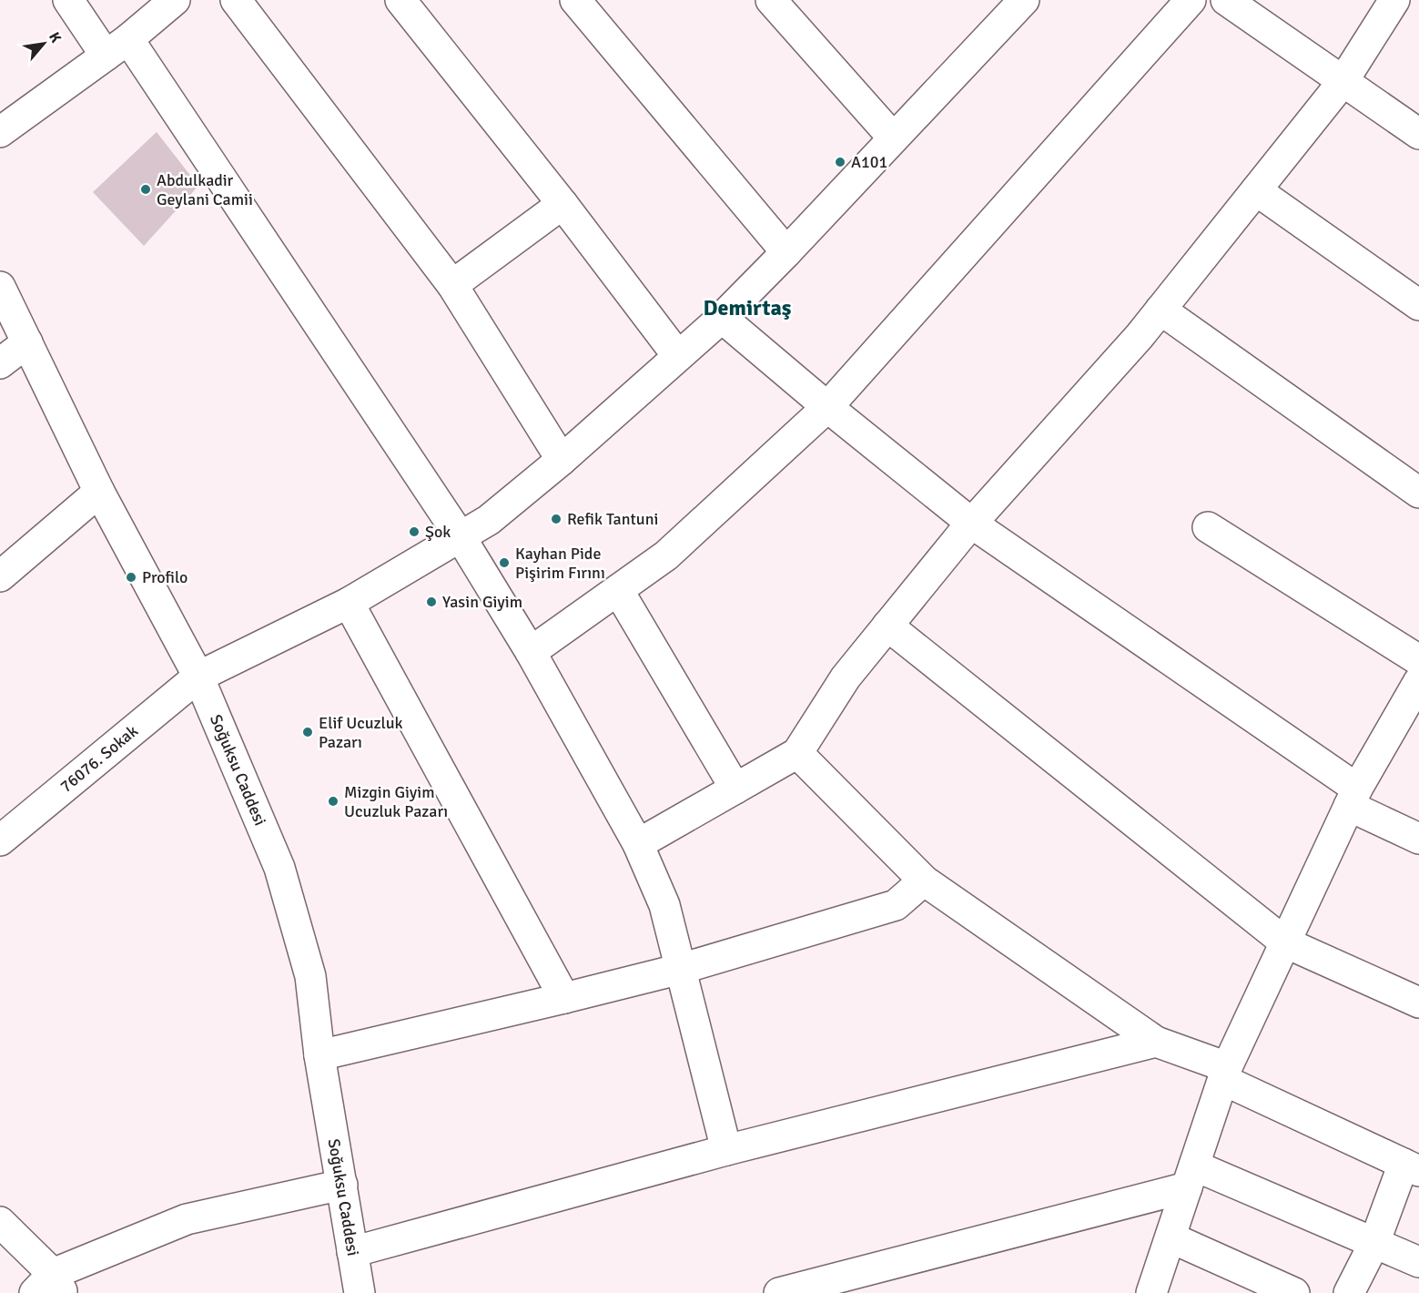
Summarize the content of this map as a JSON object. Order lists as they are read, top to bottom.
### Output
{
  "streets": {
    "street": ["76076. Sokak", "Soğuksu Caddesi"]
  },
  "crossings": [
    ["76076. Sokak", "Soğuksu Caddesi"]
  ],
  "districts": ["Demirtaş"],
  "places": [
    "A101",
    "Abdulkadir Geylani Camii",
    "Refik Tantuni",
    "Şok",
    "Kayhan Pide Pişirim Fırını",
    "Profilo",
    "Yasin Giyim",
    "Elif Ucuzluk Pazarı",
    "Mizgin Giyim Ucuzluk Pazarı"
  ],
  "north": "top right"
}
